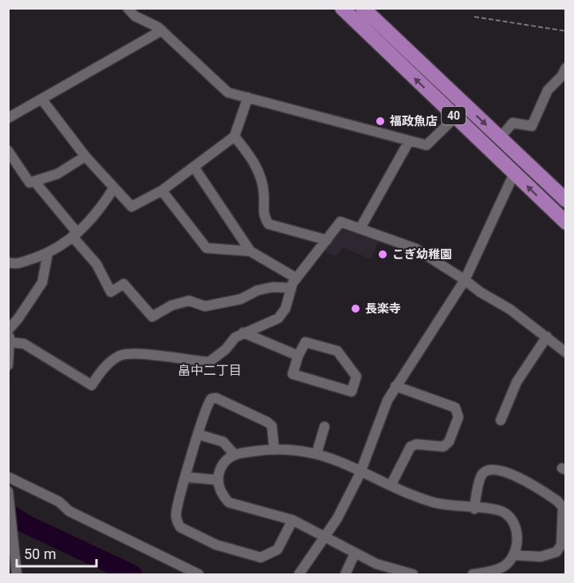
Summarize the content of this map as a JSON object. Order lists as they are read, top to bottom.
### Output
{
  "streets": {
    "main road": ["40"]
  },
  "districts": ["畠中二丁目"],
  "places": ["福政魚店", "こぎ幼稚園", "長楽寺"],
  "scale_bar": "50 m"
}
